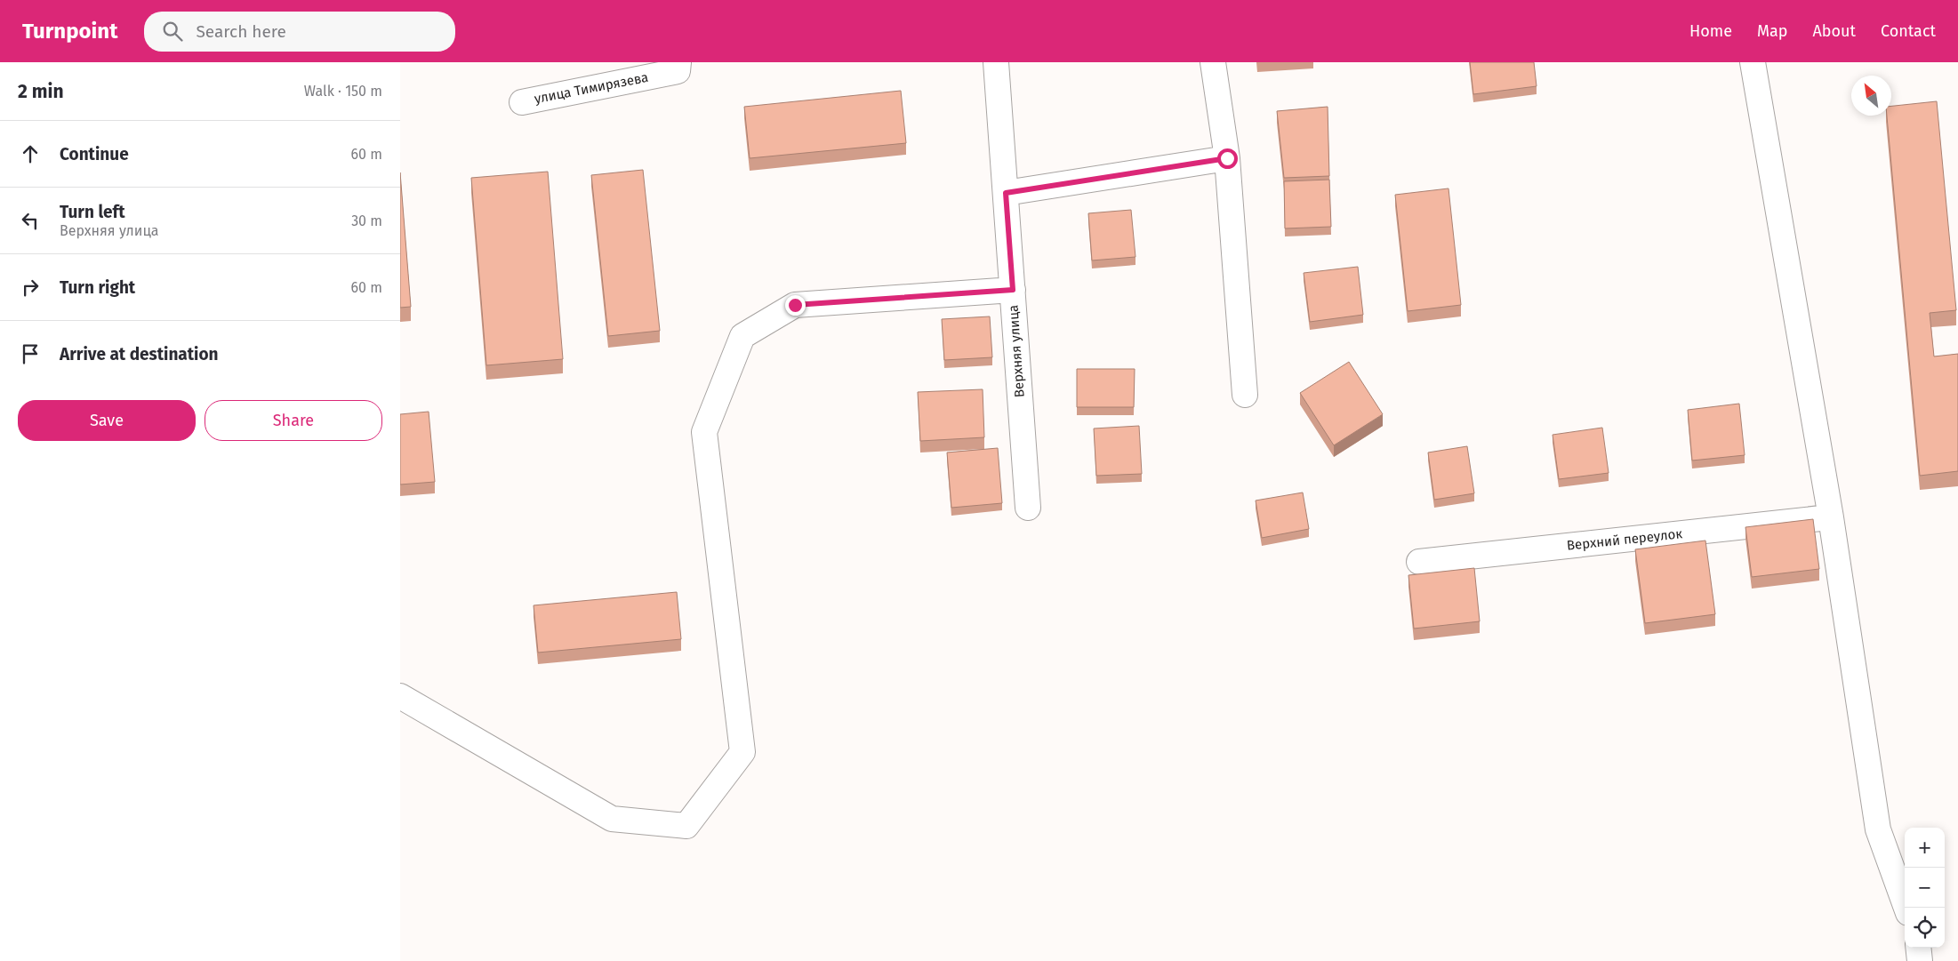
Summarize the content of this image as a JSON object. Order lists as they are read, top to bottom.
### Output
{
  "streets": {
    "street": ["улица Тимирязева", "Верхняя улица", "Верхний переулок"]
  },
  "north": "top left",
  "page": {
    "header": "Turnpoint",
    "search": "Search here",
    "nav": [
      "Home",
      "Map",
      "About",
      "Contact"
    ],
    "heading": ["2 min", "Walk · 150 m"],
    "list": [
      ["Continue", "60 m"],
      ["Turn left", "Верхняя улица", "30 m"],
      ["Turn right", "60 m"],
      "Arrive at destination"
    ],
    "buttons": ["Save", "Share"],
    "map_buttons": ["+", "−"]
  }
}
